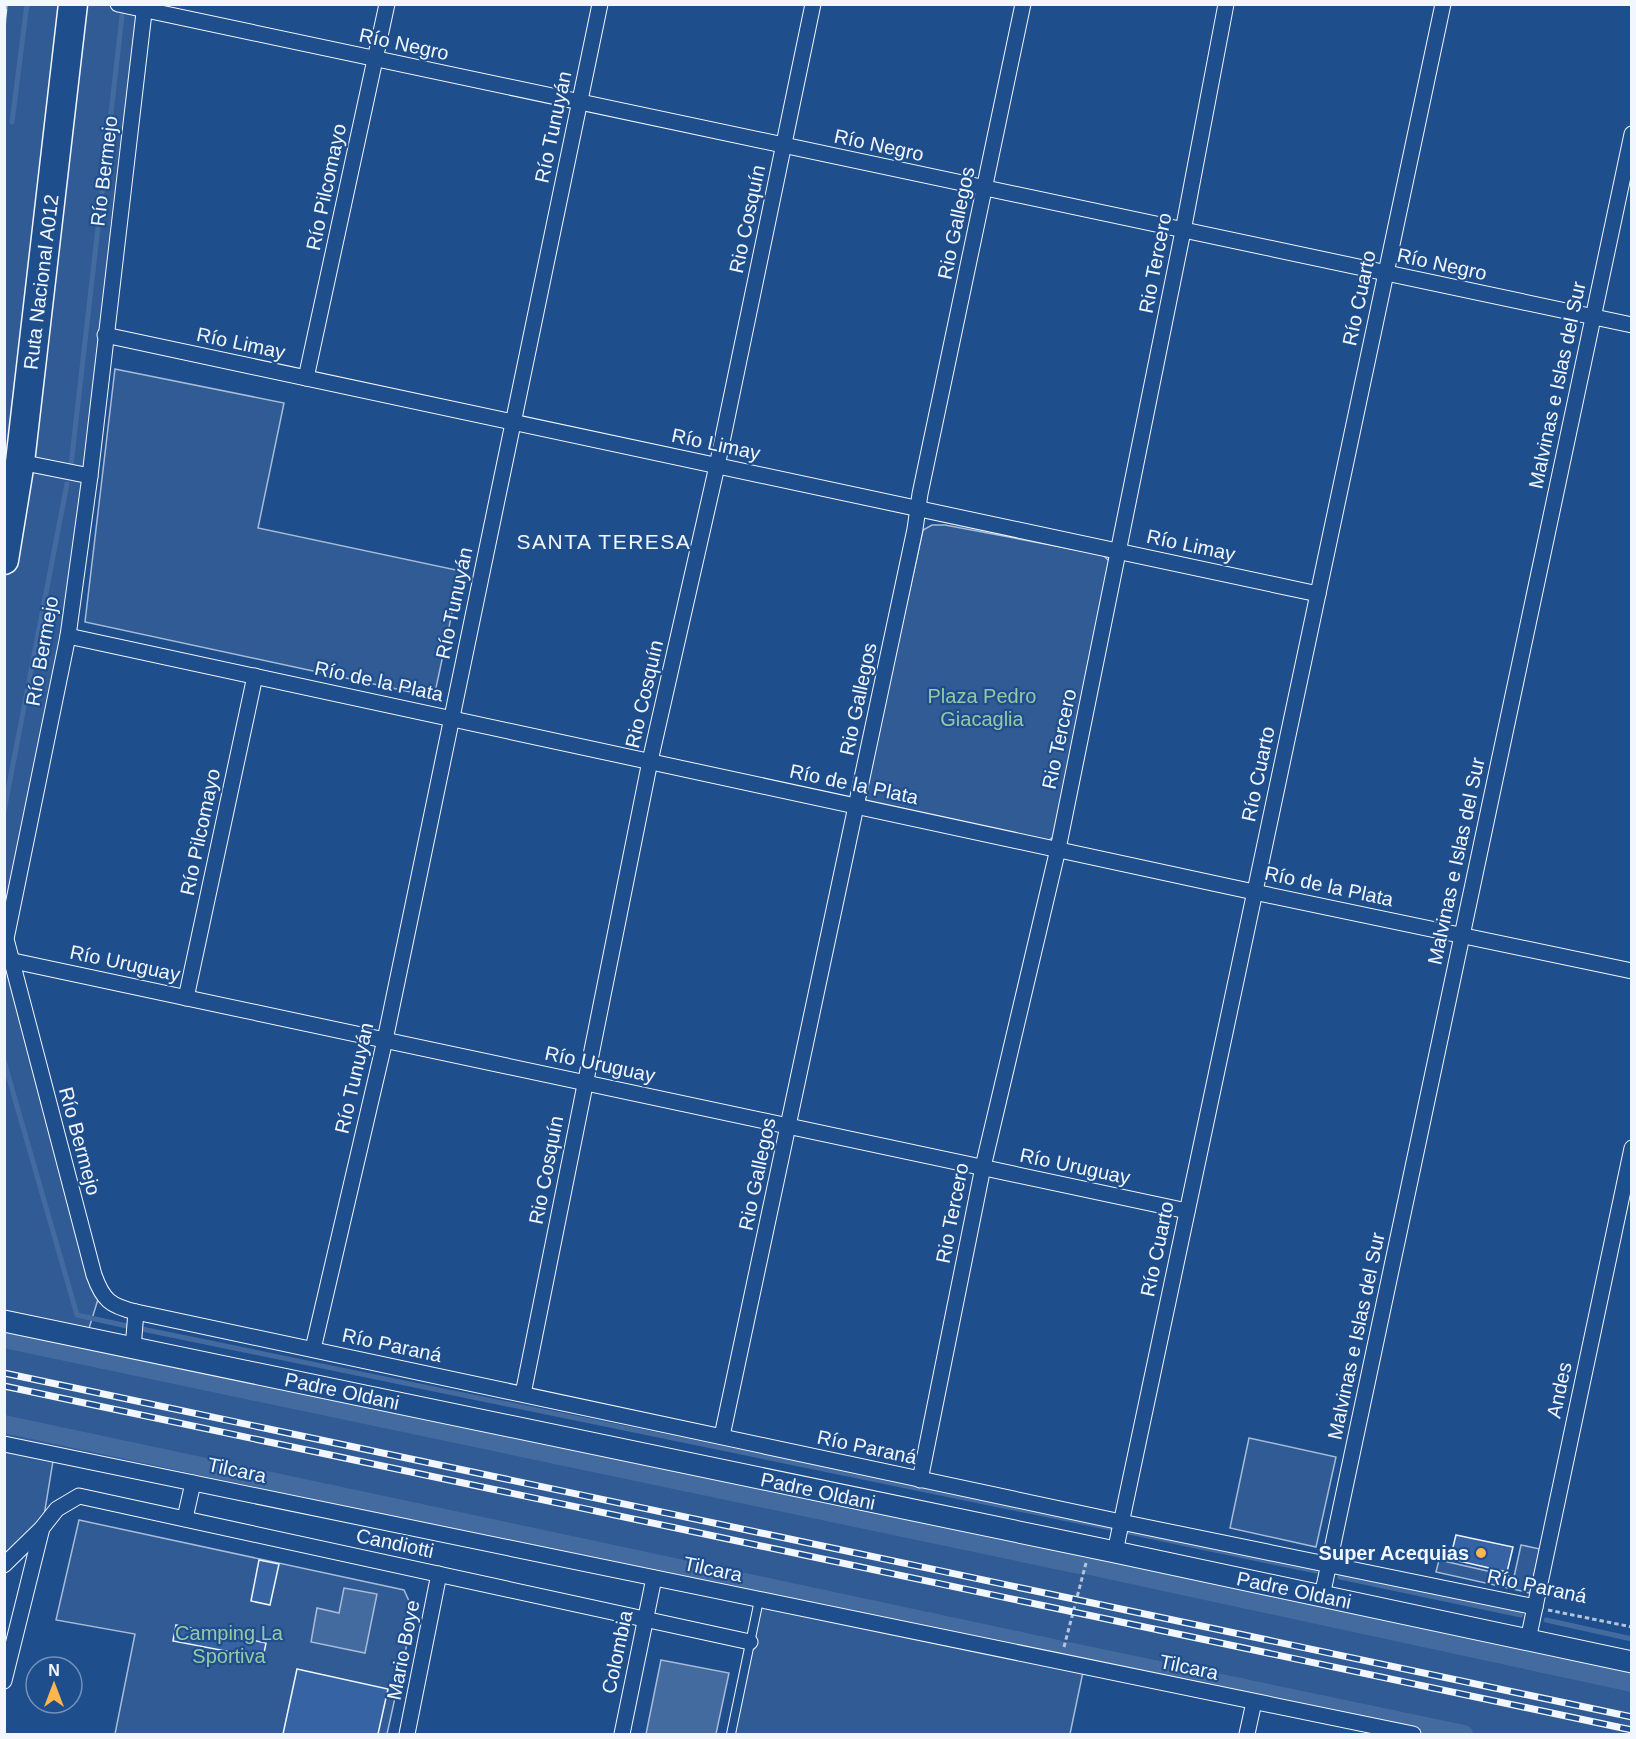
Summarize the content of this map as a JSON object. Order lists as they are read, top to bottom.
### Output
{
  "streets": {
    "highway": ["Ruta Nacional A012"],
    "main road": ["Padre Oldani"],
    "street": [
      "Río Negro",
      "Río Tunuyán",
      "Río Bermejo",
      "Río Pilcomayo",
      "Rio Cosquín",
      "Rio Gallegos",
      "Rio Tercero",
      "Río Cuarto",
      "Río Limay",
      "Malvinas e Islas del Sur",
      "Río de la Plata",
      "Río Uruguay",
      "Río Paraná",
      "Andes",
      "Tilcara",
      "Candiotti",
      "Mario Boye",
      "Colombia"
    ]
  },
  "crossings": [
    ["Río Negro", "Río Tunuyán"],
    ["Río Negro", "Río Bermejo"],
    ["Río Negro", "Río Pilcomayo"],
    ["Río Negro", "Rio Cosquín"],
    ["Río Negro", "Rio Gallegos"],
    ["Río Negro", "Rio Tercero"],
    ["Río Negro", "Río Cuarto"],
    ["Río Negro", "Malvinas e Islas del Sur"],
    ["Río Tunuyán", "Río Limay"],
    ["Río Tunuyán", "Río de la Plata"],
    ["Río Tunuyán", "Río Uruguay"],
    ["Río Tunuyán", "Río Paraná"],
    ["Río Bermejo", "Río Limay"],
    ["Río Bermejo", "Río de la Plata"],
    ["Río Bermejo", "Río Uruguay"],
    ["Río Bermejo", "Río Paraná"],
    ["Río Pilcomayo", "Río Limay"],
    ["Río Pilcomayo", "Río de la Plata"],
    ["Río Pilcomayo", "Río Uruguay"],
    ["Rio Cosquín", "Río Limay"],
    ["Rio Cosquín", "Río de la Plata"],
    ["Rio Cosquín", "Río Uruguay"],
    ["Rio Cosquín", "Río Paraná"],
    ["Rio Gallegos", "Río Limay"],
    ["Rio Gallegos", "Río de la Plata"],
    ["Rio Gallegos", "Río Uruguay"],
    ["Rio Gallegos", "Río Paraná"],
    ["Rio Tercero", "Río Limay"],
    ["Rio Tercero", "Río de la Plata"],
    ["Rio Tercero", "Río Uruguay"],
    ["Rio Tercero", "Río Paraná"],
    ["Río Cuarto", "Río Limay"],
    ["Río Cuarto", "Río de la Plata"],
    ["Río Cuarto", "Río Uruguay"],
    ["Río Cuarto", "Río Paraná"],
    ["Río Cuarto", "Padre Oldani"],
    ["Malvinas e Islas del Sur", "Río de la Plata"],
    ["Malvinas e Islas del Sur", "Río Paraná"],
    ["Malvinas e Islas del Sur", "Padre Oldani"],
    ["Río Paraná", "Andes"],
    ["Andes", "Padre Oldani"],
    ["Tilcara", "Colombia"],
    ["Candiotti", "Mario Boye"],
    ["Candiotti", "Colombia"]
  ],
  "districts": ["SANTA TERESA"],
  "parks": ["Plaza Pedro Giacaglia", "Camping La Sportiva"],
  "places": ["Super Acequias"],
  "north": "top"
}
